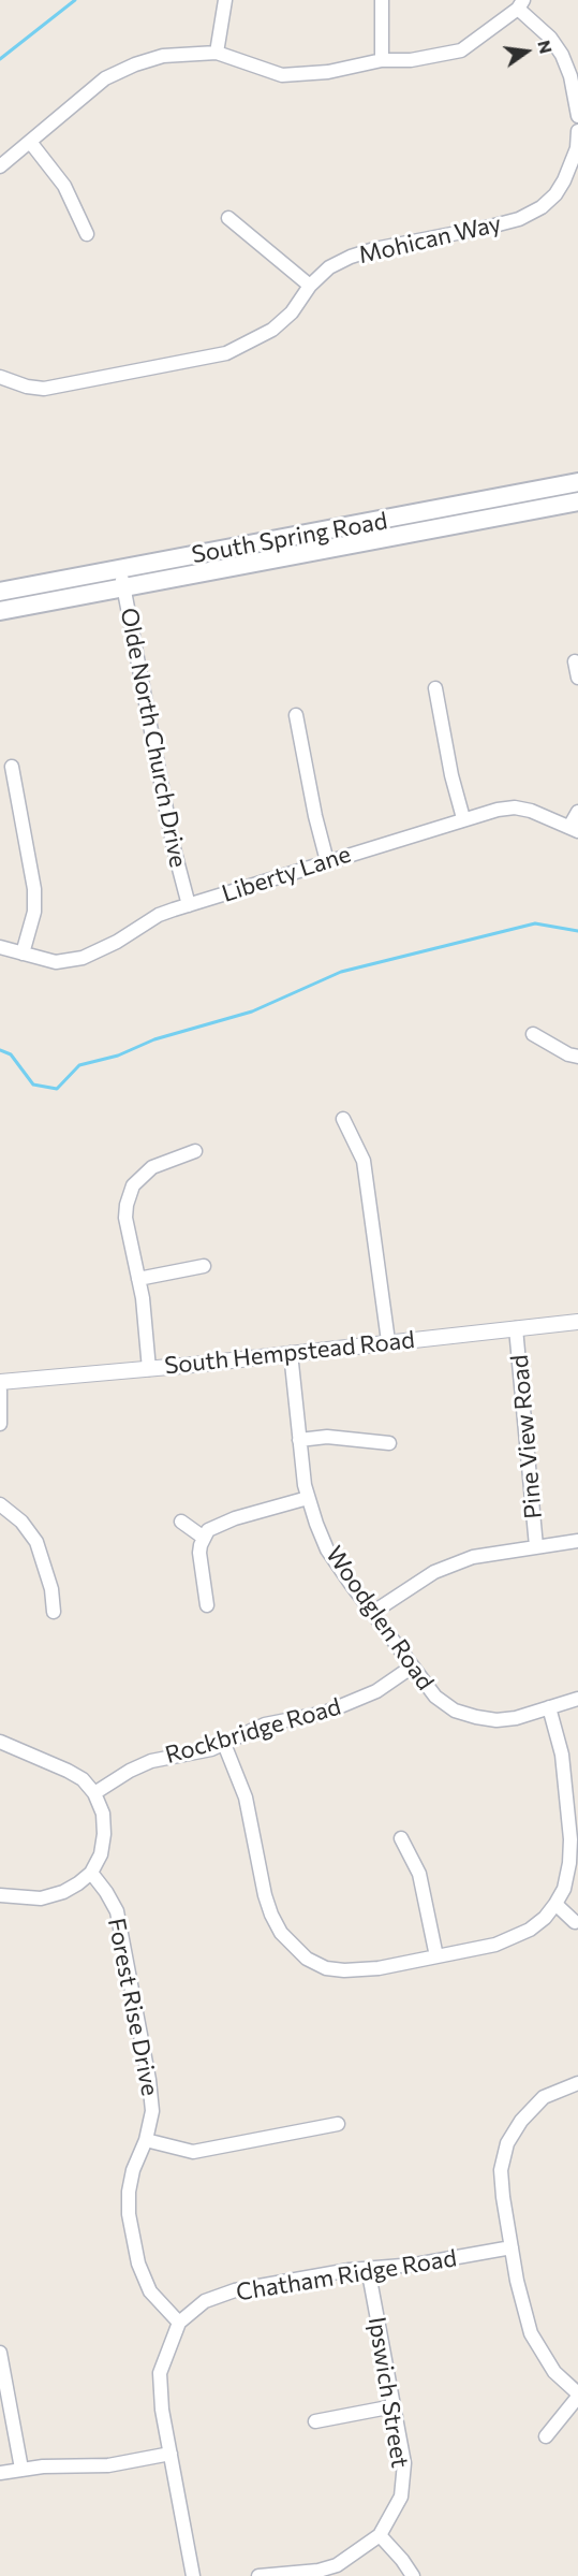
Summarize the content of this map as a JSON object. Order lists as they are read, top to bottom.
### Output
{
  "streets": {
    "main road": ["South Spring Road"],
    "street": [
      "Mohican Way",
      "Olde North Church Drive",
      "Liberty Lane",
      "South Hempstead Road",
      "Pine View Road",
      "Woodglen Road",
      "Rockbridge Road",
      "Forest Rise Drive",
      "Chatham Ridge Road",
      "Ipswich Street"
    ]
  },
  "crossings": [
    ["South Spring Road", "Olde North Church Drive"],
    ["Olde North Church Drive", "Liberty Lane"],
    ["South Hempstead Road", "Pine View Road"],
    ["South Hempstead Road", "Woodglen Road"],
    ["Woodglen Road", "Rockbridge Road"],
    ["Forest Rise Drive", "Chatham Ridge Road"],
    ["Chatham Ridge Road", "Ipswich Street"]
  ],
  "north": "right"
}
